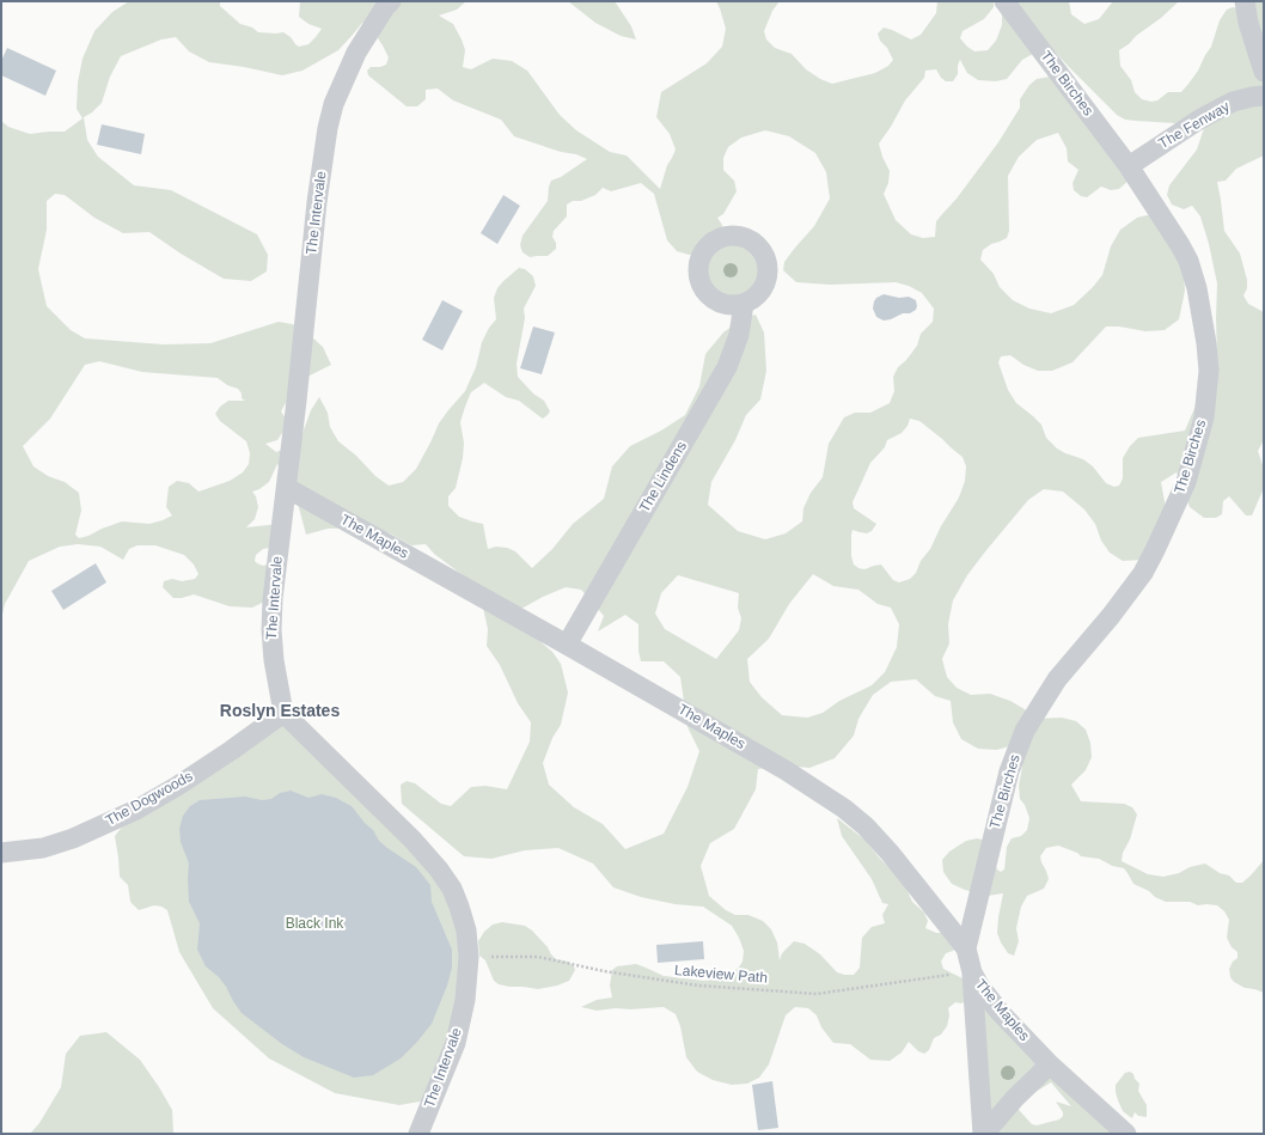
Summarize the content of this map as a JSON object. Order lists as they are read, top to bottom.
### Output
{
  "streets": {
    "street": [
      "The Birches",
      "The Fenway",
      "The Intervale",
      "The Lindens",
      "The Maples",
      "The Dogwoods"
    ],
    "path": ["Lakeview Path"]
  },
  "crossings": [
    ["The Birches", "The Fenway"],
    ["The Birches", "The Maples"],
    ["The Intervale", "The Maples"],
    ["The Intervale", "The Dogwoods"],
    ["The Intervale", "Lakeview Path"],
    ["The Lindens", "The Maples"],
    ["The Maples", "Lakeview Path"]
  ],
  "districts": ["Roslyn Estates"],
  "parks": ["Black Ink"]
}
